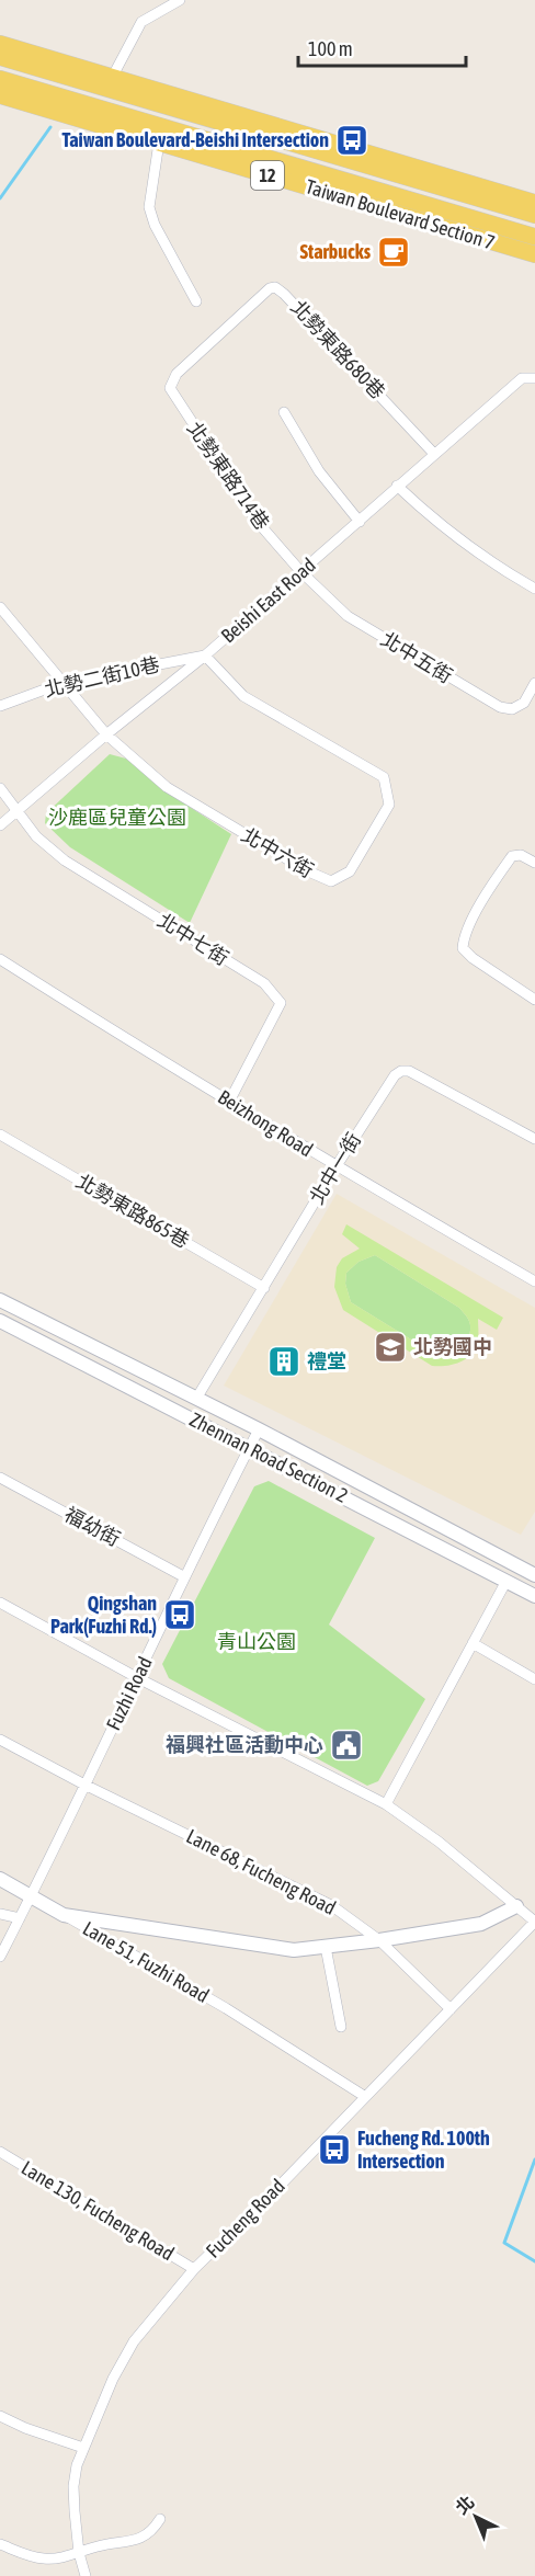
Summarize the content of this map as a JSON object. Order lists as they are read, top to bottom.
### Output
{
  "streets": {
    "main road": ["12", "Taiwan Boulevard Section 7"],
    "street": [
      "北勢東路680巷",
      "北勢東路714巷",
      "Beishi East Road",
      "北中五街",
      "北勢二街10巷",
      "北中六街",
      "北中七街",
      "Beizhong Road",
      "北中一街",
      "北勢東路865巷",
      "Zhennan Road Section 2",
      "福幼街",
      "Fuzhi Road",
      "Lane 68, Fucheng Road",
      "Lane 51, Fuzhi Road",
      "Lane 130, Fucheng Road",
      "Fucheng Road"
    ]
  },
  "crossings": [
    ["北勢東路680巷", "北勢東路714巷"],
    ["北勢東路680巷", "Beishi East Road"],
    ["北勢東路714巷", "Beishi East Road"],
    ["北勢東路714巷", "北中五街"],
    ["Beishi East Road", "北中五街"],
    ["Beishi East Road", "北勢二街10巷"],
    ["Beishi East Road", "北中六街"],
    ["Beishi East Road", "北中七街"],
    ["北勢二街10巷", "北中六街"],
    ["北中七街", "Beizhong Road"],
    ["Beizhong Road", "北中一街"],
    ["北中一街", "北勢東路865巷"],
    ["北中一街", "Zhennan Road Section 2"],
    ["Zhennan Road Section 2", "Fuzhi Road"],
    ["福幼街", "Fuzhi Road"],
    ["Fuzhi Road", "Lane 68, Fucheng Road"],
    ["Lane 68, Fucheng Road", "Lane 51, Fuzhi Road"],
    ["Lane 68, Fucheng Road", "Fucheng Road"],
    ["Lane 51, Fuzhi Road", "Fucheng Road"],
    ["Lane 130, Fucheng Road", "Fucheng Road"]
  ],
  "parks": ["沙鹿區兒童公園", "青山公園"],
  "places": {
    "bus stop": ["Taiwan Boulevard-Beishi Intersection", "Qingshan Park(Fuzhi Rd.)", "Fucheng Rd. 100th Intersection"],
    "cafe": ["Starbucks"],
    "school or university": ["北勢國中"],
    "building": ["禮堂"],
    "public building": ["福興社區活動中心"]
  },
  "scale_bar": "100 m",
  "north": "top left"
}
